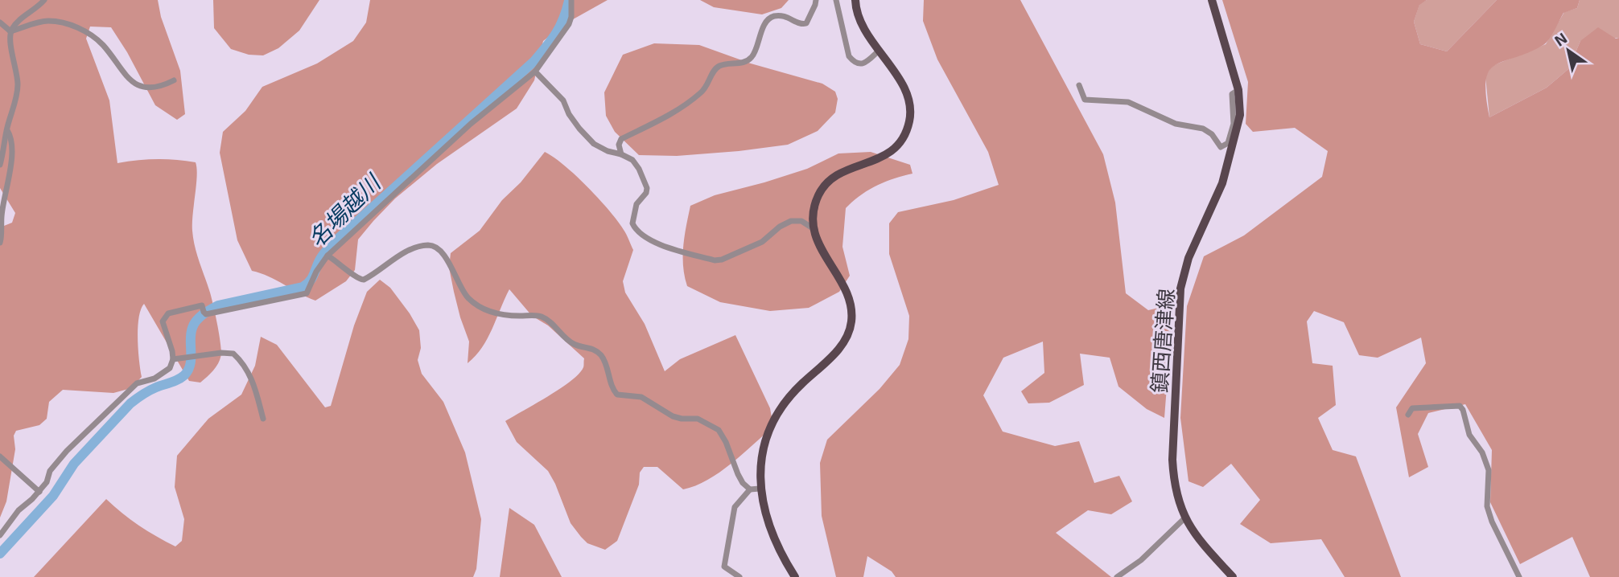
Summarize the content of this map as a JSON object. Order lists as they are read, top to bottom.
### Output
{
  "streets": {
    "main road": ["鎮西唐津線"]
  },
  "water": ["名場越川"],
  "north": "top left"
}
